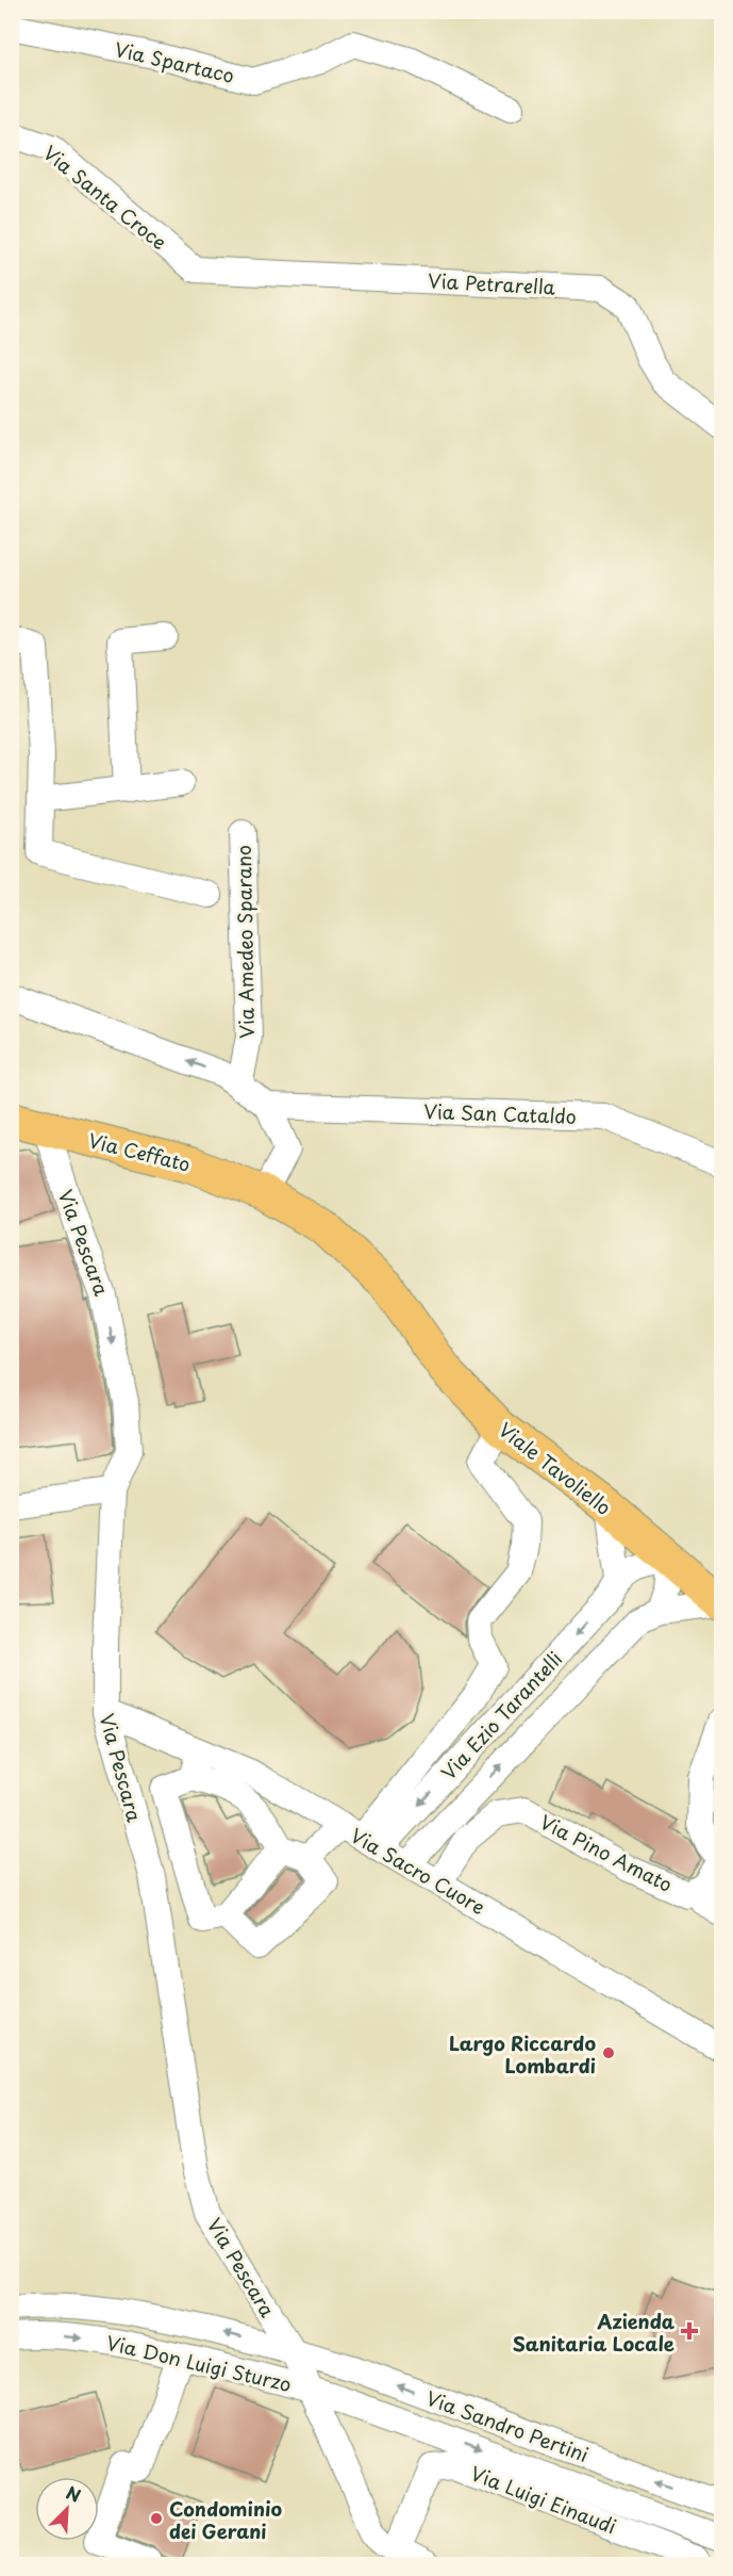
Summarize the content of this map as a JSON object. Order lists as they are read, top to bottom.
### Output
{
  "streets": {
    "main road": ["Via Ceffato", "Viale Tavoliello"],
    "street": [
      "Via Spartaco",
      "Via Santa Croce",
      "Via Petrarella",
      "Via Amedeo Sparano",
      "Via San Cataldo",
      "Via Pescara",
      "Via Ezio Tarantelli",
      "Via Pino Amato",
      "Via Sacro Cuore",
      "Via Don Luigi Sturzo",
      "Via Sandro Pertini",
      "Via Luigi Einaudi"
    ]
  },
  "crossings": [
    ["Via Santa Croce", "Via Petrarella"],
    ["Via Ceffato", "Via Pescara"],
    ["Via Ceffato", "Viale Tavoliello"],
    ["Via Pescara", "Via Sacro Cuore"],
    ["Via Pescara", "Via Don Luigi Sturzo"],
    ["Via Pescara", "Via Sandro Pertini"],
    ["Via Pescara", "Via Luigi Einaudi"],
    ["Viale Tavoliello", "Via Ezio Tarantelli"],
    ["Via Ezio Tarantelli", "Via Sacro Cuore"],
    ["Via Pino Amato", "Via Sacro Cuore"],
    ["Via Don Luigi Sturzo", "Via Sandro Pertini"]
  ],
  "places": {
    "other": ["Largo Riccardo Lombardi", "Condominio dei Gerani"],
    "health": ["Azienda Sanitaria Locale"]
  },
  "north": "top right"
}
